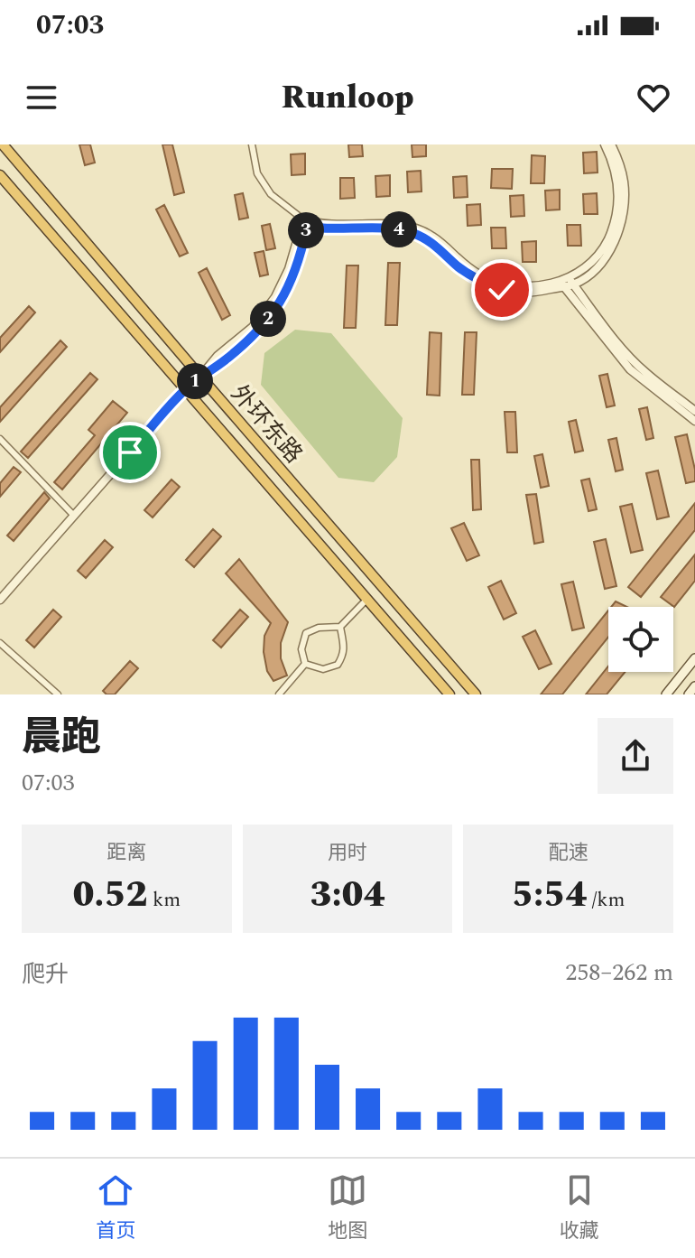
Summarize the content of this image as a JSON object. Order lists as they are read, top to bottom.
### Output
{
  "streets": {
    "highway": ["外环东路"]
  },
  "page": {
    "status": "07:03",
    "header": "Runloop",
    "pins": [
      "4",
      "3",
      "2",
      "1"
    ],
    "heading": ["晨跑", "07:03"],
    "stats": [
      ["距离", "0.52 km"],
      ["用时", "3:04"],
      ["配速", "5:54 /km"]
    ],
    "chart": ["爬升", "258–262 m"],
    "tabs": ["首页", "地图", "收藏"]
  }
}
